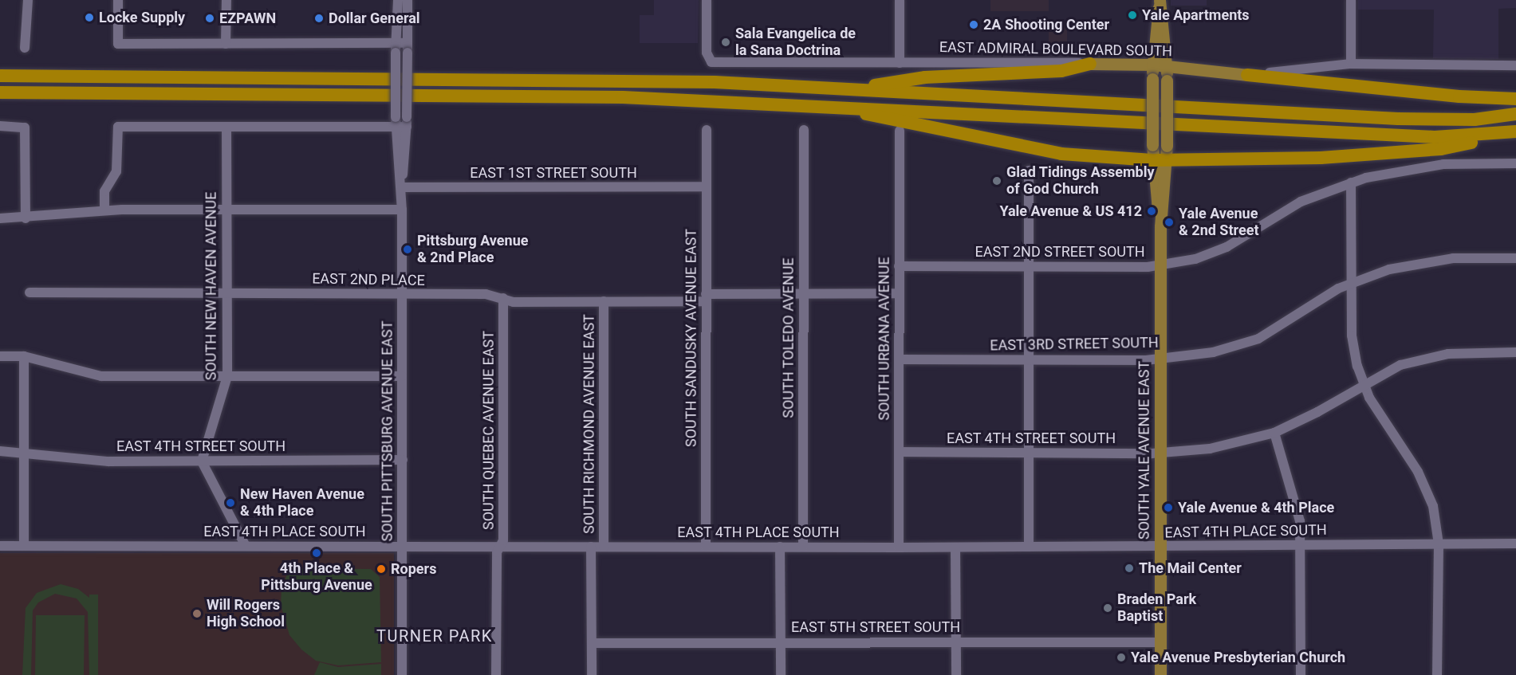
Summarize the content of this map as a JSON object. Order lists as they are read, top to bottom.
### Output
{
  "streets": {
    "main road": ["EAST ADMIRAL BOULEVARD SOUTH", "SOUTH YALE AVENUE EAST"],
    "street": [
      "EAST 1ST STREET SOUTH",
      "EAST 2ND STREET SOUTH",
      "EAST 2ND PLACE",
      "SOUTH NEW HAVEN AVENUE",
      "SOUTH SANDUSKY AVENUE EAST",
      "SOUTH TOLEDO AVENUE",
      "SOUTH URBANA AVENUE",
      "EAST 3RD STREET SOUTH",
      "SOUTH RICHMOND AVENUE EAST",
      "SOUTH QUEBEC AVENUE EAST",
      "SOUTH PITTSBURG AVENUE EAST",
      "EAST 4TH STREET SOUTH",
      "EAST 4TH PLACE SOUTH",
      "EAST 5TH STREET SOUTH"
    ]
  },
  "crossings": [
    ["EAST ADMIRAL BOULEVARD SOUTH", "SOUTH YALE AVENUE EAST"],
    ["EAST 1ST STREET SOUTH", "SOUTH SANDUSKY AVENUE EAST"],
    ["EAST 1ST STREET SOUTH", "SOUTH PITTSBURG AVENUE EAST"],
    ["EAST 2ND STREET SOUTH", "SOUTH URBANA AVENUE"],
    ["EAST 2ND STREET SOUTH", "SOUTH YALE AVENUE EAST"],
    ["EAST 2ND PLACE", "SOUTH NEW HAVEN AVENUE"],
    ["EAST 2ND PLACE", "SOUTH SANDUSKY AVENUE EAST"],
    ["EAST 2ND PLACE", "SOUTH TOLEDO AVENUE"],
    ["EAST 2ND PLACE", "SOUTH URBANA AVENUE"],
    ["EAST 2ND PLACE", "SOUTH RICHMOND AVENUE EAST"],
    ["EAST 2ND PLACE", "SOUTH QUEBEC AVENUE EAST"],
    ["EAST 2ND PLACE", "SOUTH PITTSBURG AVENUE EAST"],
    ["SOUTH NEW HAVEN AVENUE", "EAST 4TH STREET SOUTH"],
    ["SOUTH SANDUSKY AVENUE EAST", "EAST 4TH PLACE SOUTH"],
    ["SOUTH TOLEDO AVENUE", "EAST 4TH PLACE SOUTH"],
    ["SOUTH URBANA AVENUE", "EAST 3RD STREET SOUTH"],
    ["SOUTH URBANA AVENUE", "EAST 4TH STREET SOUTH"],
    ["SOUTH URBANA AVENUE", "EAST 4TH PLACE SOUTH"],
    ["EAST 3RD STREET SOUTH", "SOUTH YALE AVENUE EAST"],
    ["SOUTH RICHMOND AVENUE EAST", "EAST 4TH PLACE SOUTH"],
    ["SOUTH RICHMOND AVENUE EAST", "EAST 5TH STREET SOUTH"],
    ["SOUTH QUEBEC AVENUE EAST", "EAST 4TH PLACE SOUTH"],
    ["SOUTH PITTSBURG AVENUE EAST", "EAST 4TH STREET SOUTH"],
    ["SOUTH PITTSBURG AVENUE EAST", "EAST 4TH PLACE SOUTH"],
    ["EAST 4TH STREET SOUTH", "SOUTH YALE AVENUE EAST"],
    ["SOUTH YALE AVENUE EAST", "EAST 4TH PLACE SOUTH"],
    ["SOUTH YALE AVENUE EAST", "EAST 5TH STREET SOUTH"]
  ],
  "districts": ["TURNER PARK"],
  "places": [
    "Yale Apartments",
    "Locke Supply",
    "EZPAWN",
    "Dollar General",
    "2A Shooting Center",
    "Sala Evangelica de la Sana Doctrina",
    "Glad Tidings Assembly of God Church",
    "Yale Avenue & US 412",
    "Yale Avenue & 2nd Street",
    "Pittsburg Avenue & 2nd Place",
    "New Haven Avenue & 4th Place",
    "Yale Avenue & 4th Place",
    "4th Place & Pittsburg Avenue",
    "The Mail Center",
    "Ropers",
    "Braden Park Baptist",
    "Will Rogers High School",
    "Yale Avenue Presbyterian Church"
  ]
}
